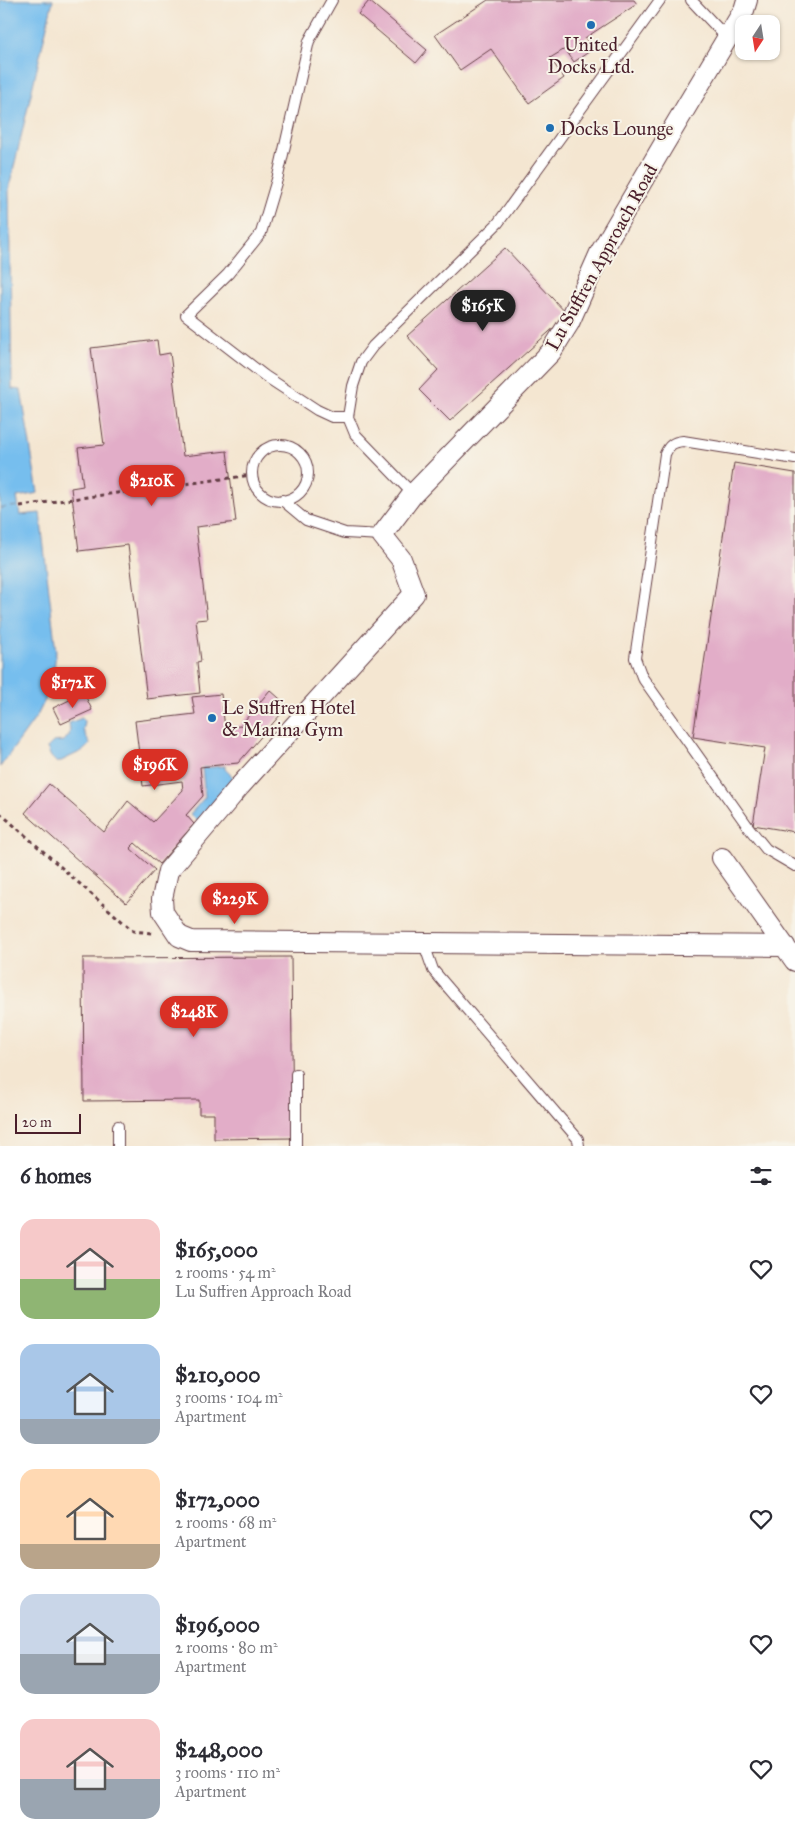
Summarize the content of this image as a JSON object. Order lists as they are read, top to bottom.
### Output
{
  "streets": {
    "street": ["Lu Suffren Approach Road"]
  },
  "places": ["United Docks Ltd.", "Docks Lounge", "Le Suffren Hotel & Marina Gym"],
  "scale_bar": "20 m",
  "north": "bottom",
  "page": {
    "price": [
      "$165K",
      "$210K",
      "$172K",
      "$196K",
      "$229K",
      "$248K"
    ],
    "scale": "20 m",
    "heading": "6 homes",
    "list": [
      {
        "name": "$165,000",
        "note": "2 rooms · 54 m² · Lu Suffren Approach Road"
      },
      {
        "name": "$210,000",
        "note": "3 rooms · 104 m² · Apartment"
      },
      {
        "name": "$172,000",
        "note": "2 rooms · 68 m² · Apartment"
      },
      {
        "name": "$196,000",
        "note": "2 rooms · 80 m² · Apartment"
      },
      {
        "name": "$248,000",
        "note": "3 rooms · 110 m² · Apartment"
      }
    ]
  }
}
